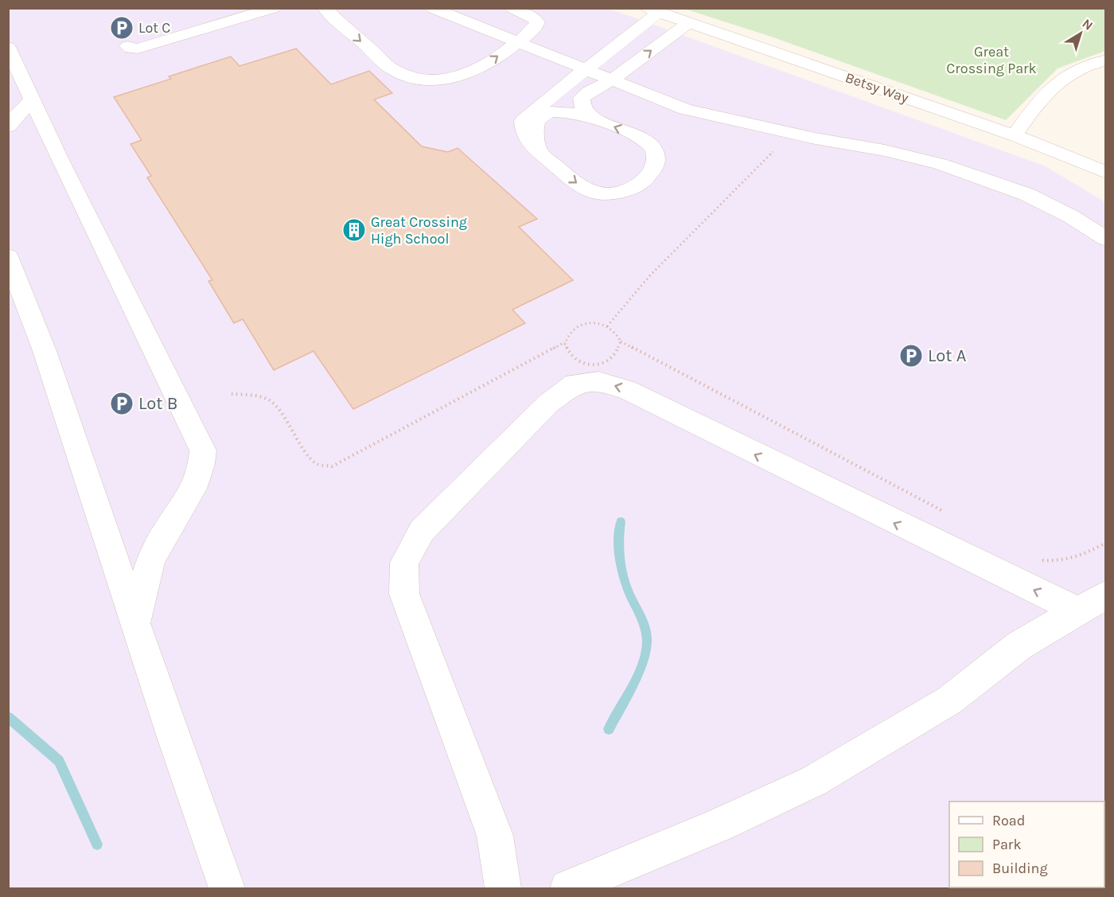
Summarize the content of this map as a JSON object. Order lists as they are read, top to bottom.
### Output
{
  "streets": {
    "street": ["Betsy Way"]
  },
  "parks": ["Great Crossing Park"],
  "places": {
    "parking": ["Lot C", "Lot A", "Lot B"],
    "building": ["Great Crossing High School"]
  },
  "legend": ["Road", "Park", "Building"],
  "north": "top right"
}
